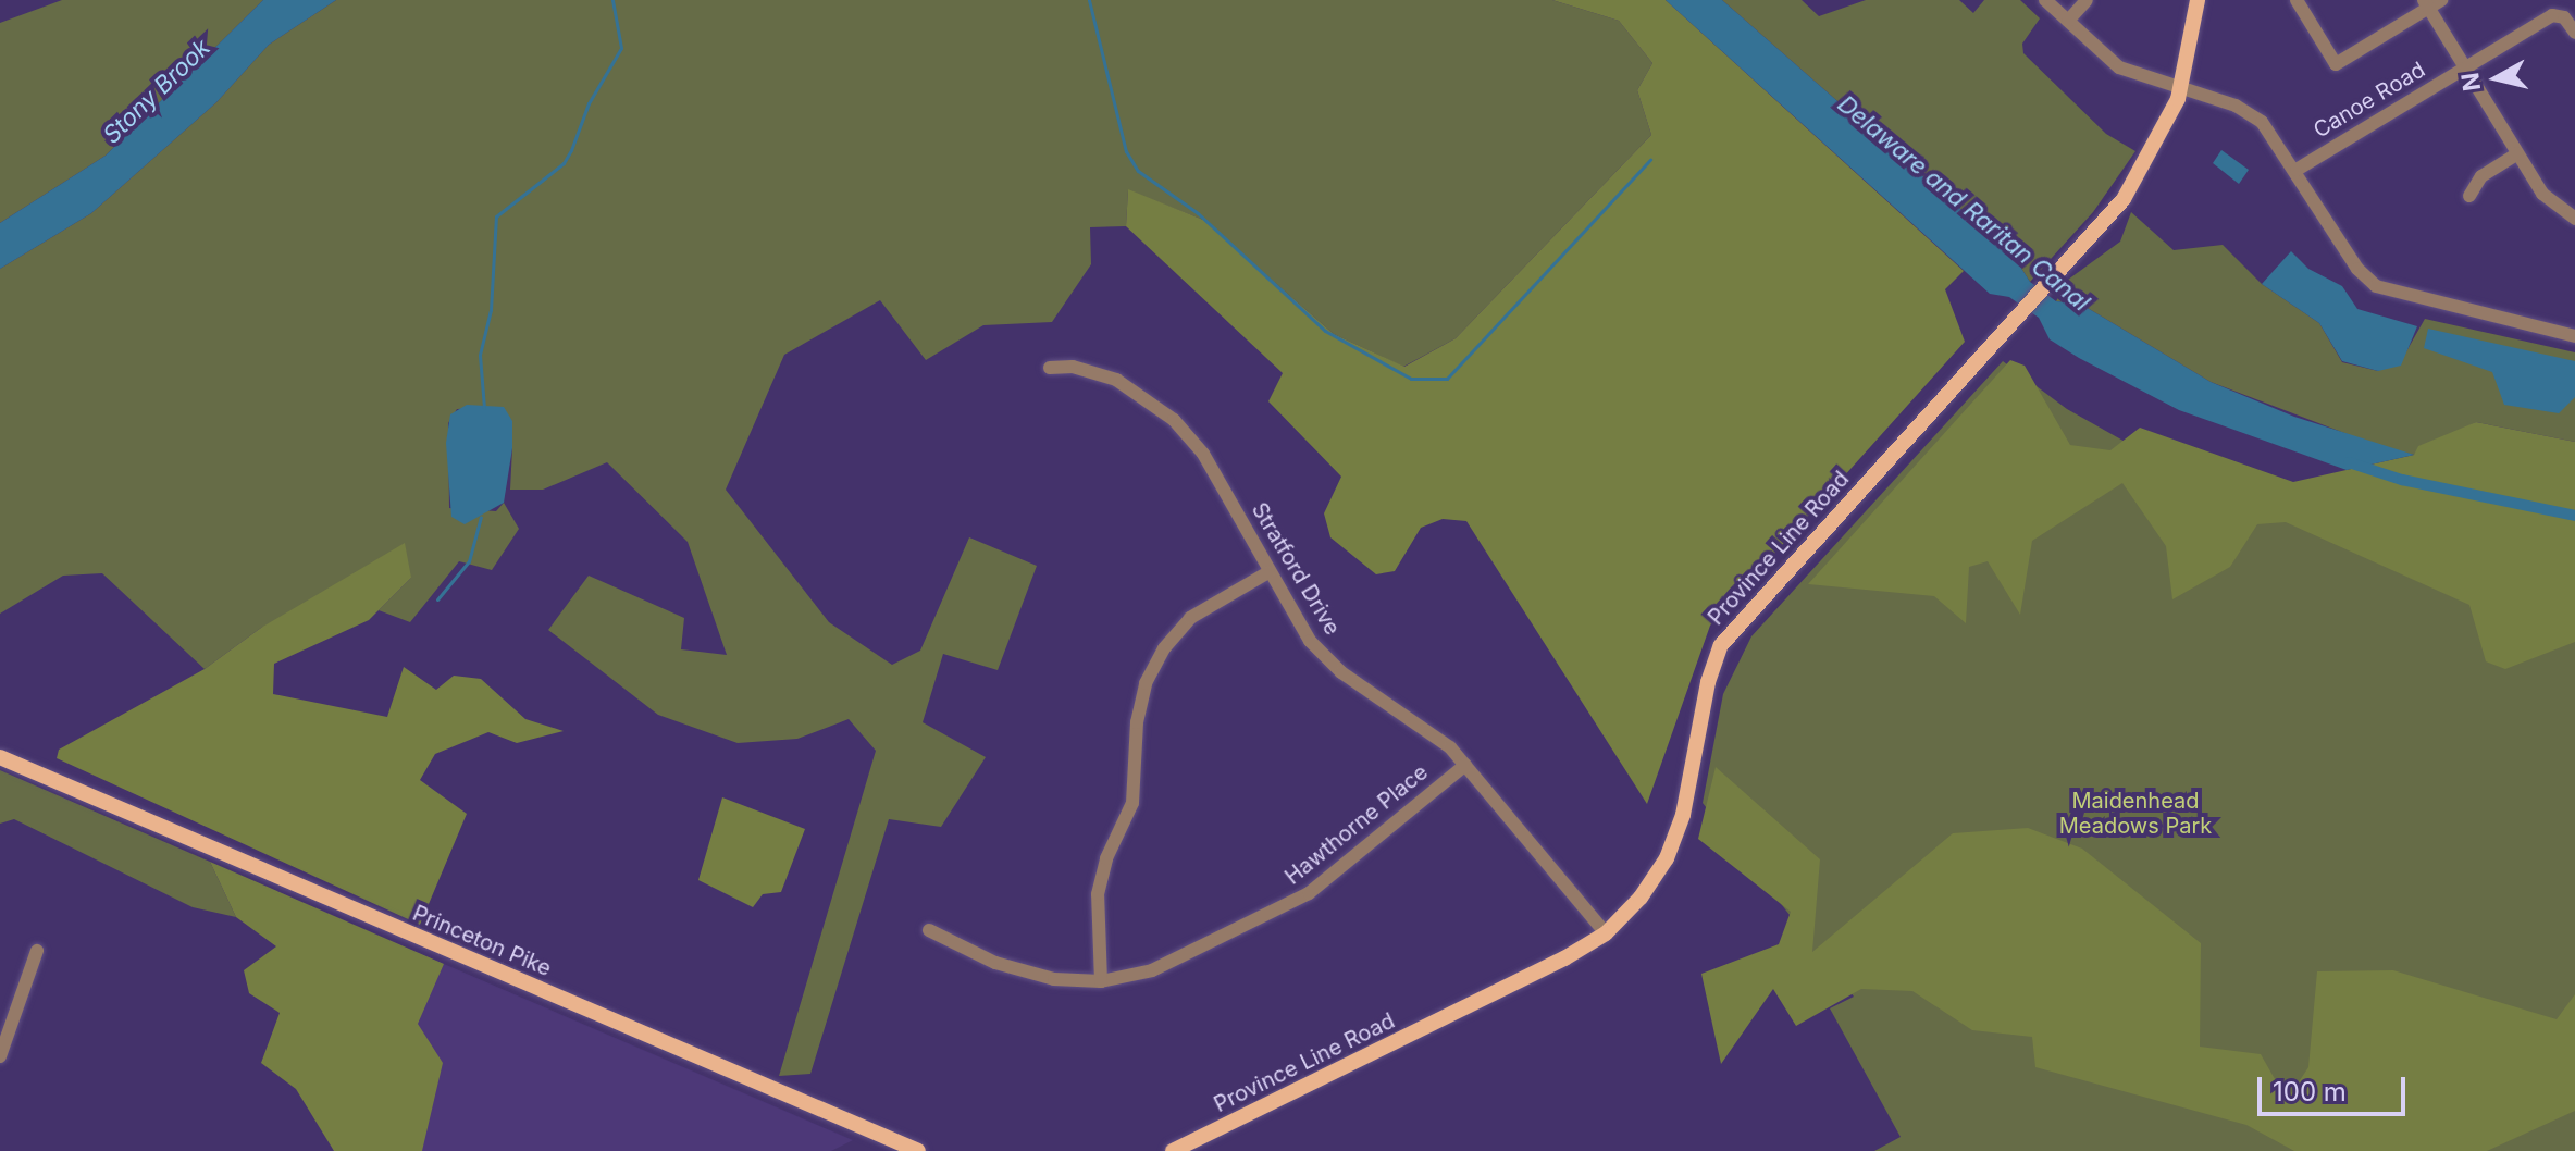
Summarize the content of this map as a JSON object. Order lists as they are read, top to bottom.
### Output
{
  "streets": {
    "main road": ["Province Line Road", "Princeton Pike"],
    "street": ["Canoe Road", "Stratford Drive", "Hawthorne Place"]
  },
  "crossings": [
    ["Province Line Road", "Stratford Drive"],
    ["Stratford Drive", "Hawthorne Place"]
  ],
  "water": ["Stony Brook", "Delaware and Raritan Canal"],
  "parks": ["Maidenhead Meadows Park"],
  "scale_bar": "100 m",
  "north": "left"
}
